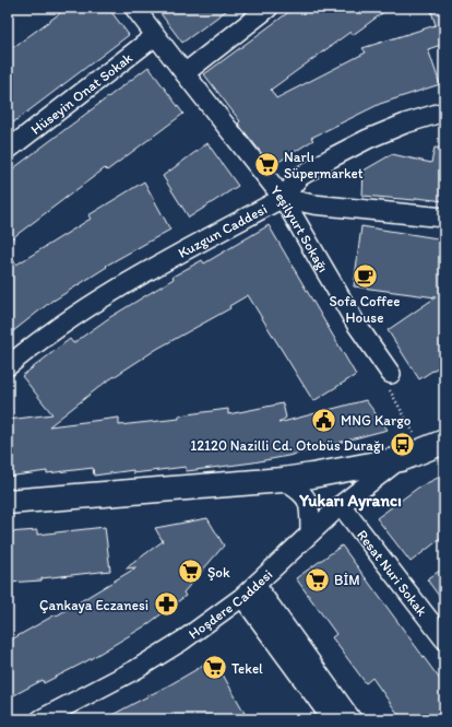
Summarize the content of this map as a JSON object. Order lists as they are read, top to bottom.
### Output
{
  "streets": {
    "street": [
      "Hüseyin Onat Sokak",
      "Yeşilyurt Sokağı",
      "Kuzgun Caddesi",
      "Resat Nuri Sokak",
      "Hoşdere Caddesi"
    ]
  },
  "crossings": [
    ["Hüseyin Onat Sokak", "Yeşilyurt Sokağı"],
    ["Yeşilyurt Sokağı", "Kuzgun Caddesi"],
    ["Resat Nuri Sokak", "Hoşdere Caddesi"]
  ],
  "districts": ["Yukarı Ayrancı"],
  "places": {
    "supermarket": [
      "Narlı Süpermarket",
      "Şok",
      "BİM",
      "Tekel"
    ],
    "cafe": ["Sofa Coffee House"],
    "public building": ["MNG Kargo"],
    "bus stop": ["12120 Nazilli Cd. Otobüs Durağı"],
    "pharmacy": ["Çankaya Eczanesi"]
  }
}
